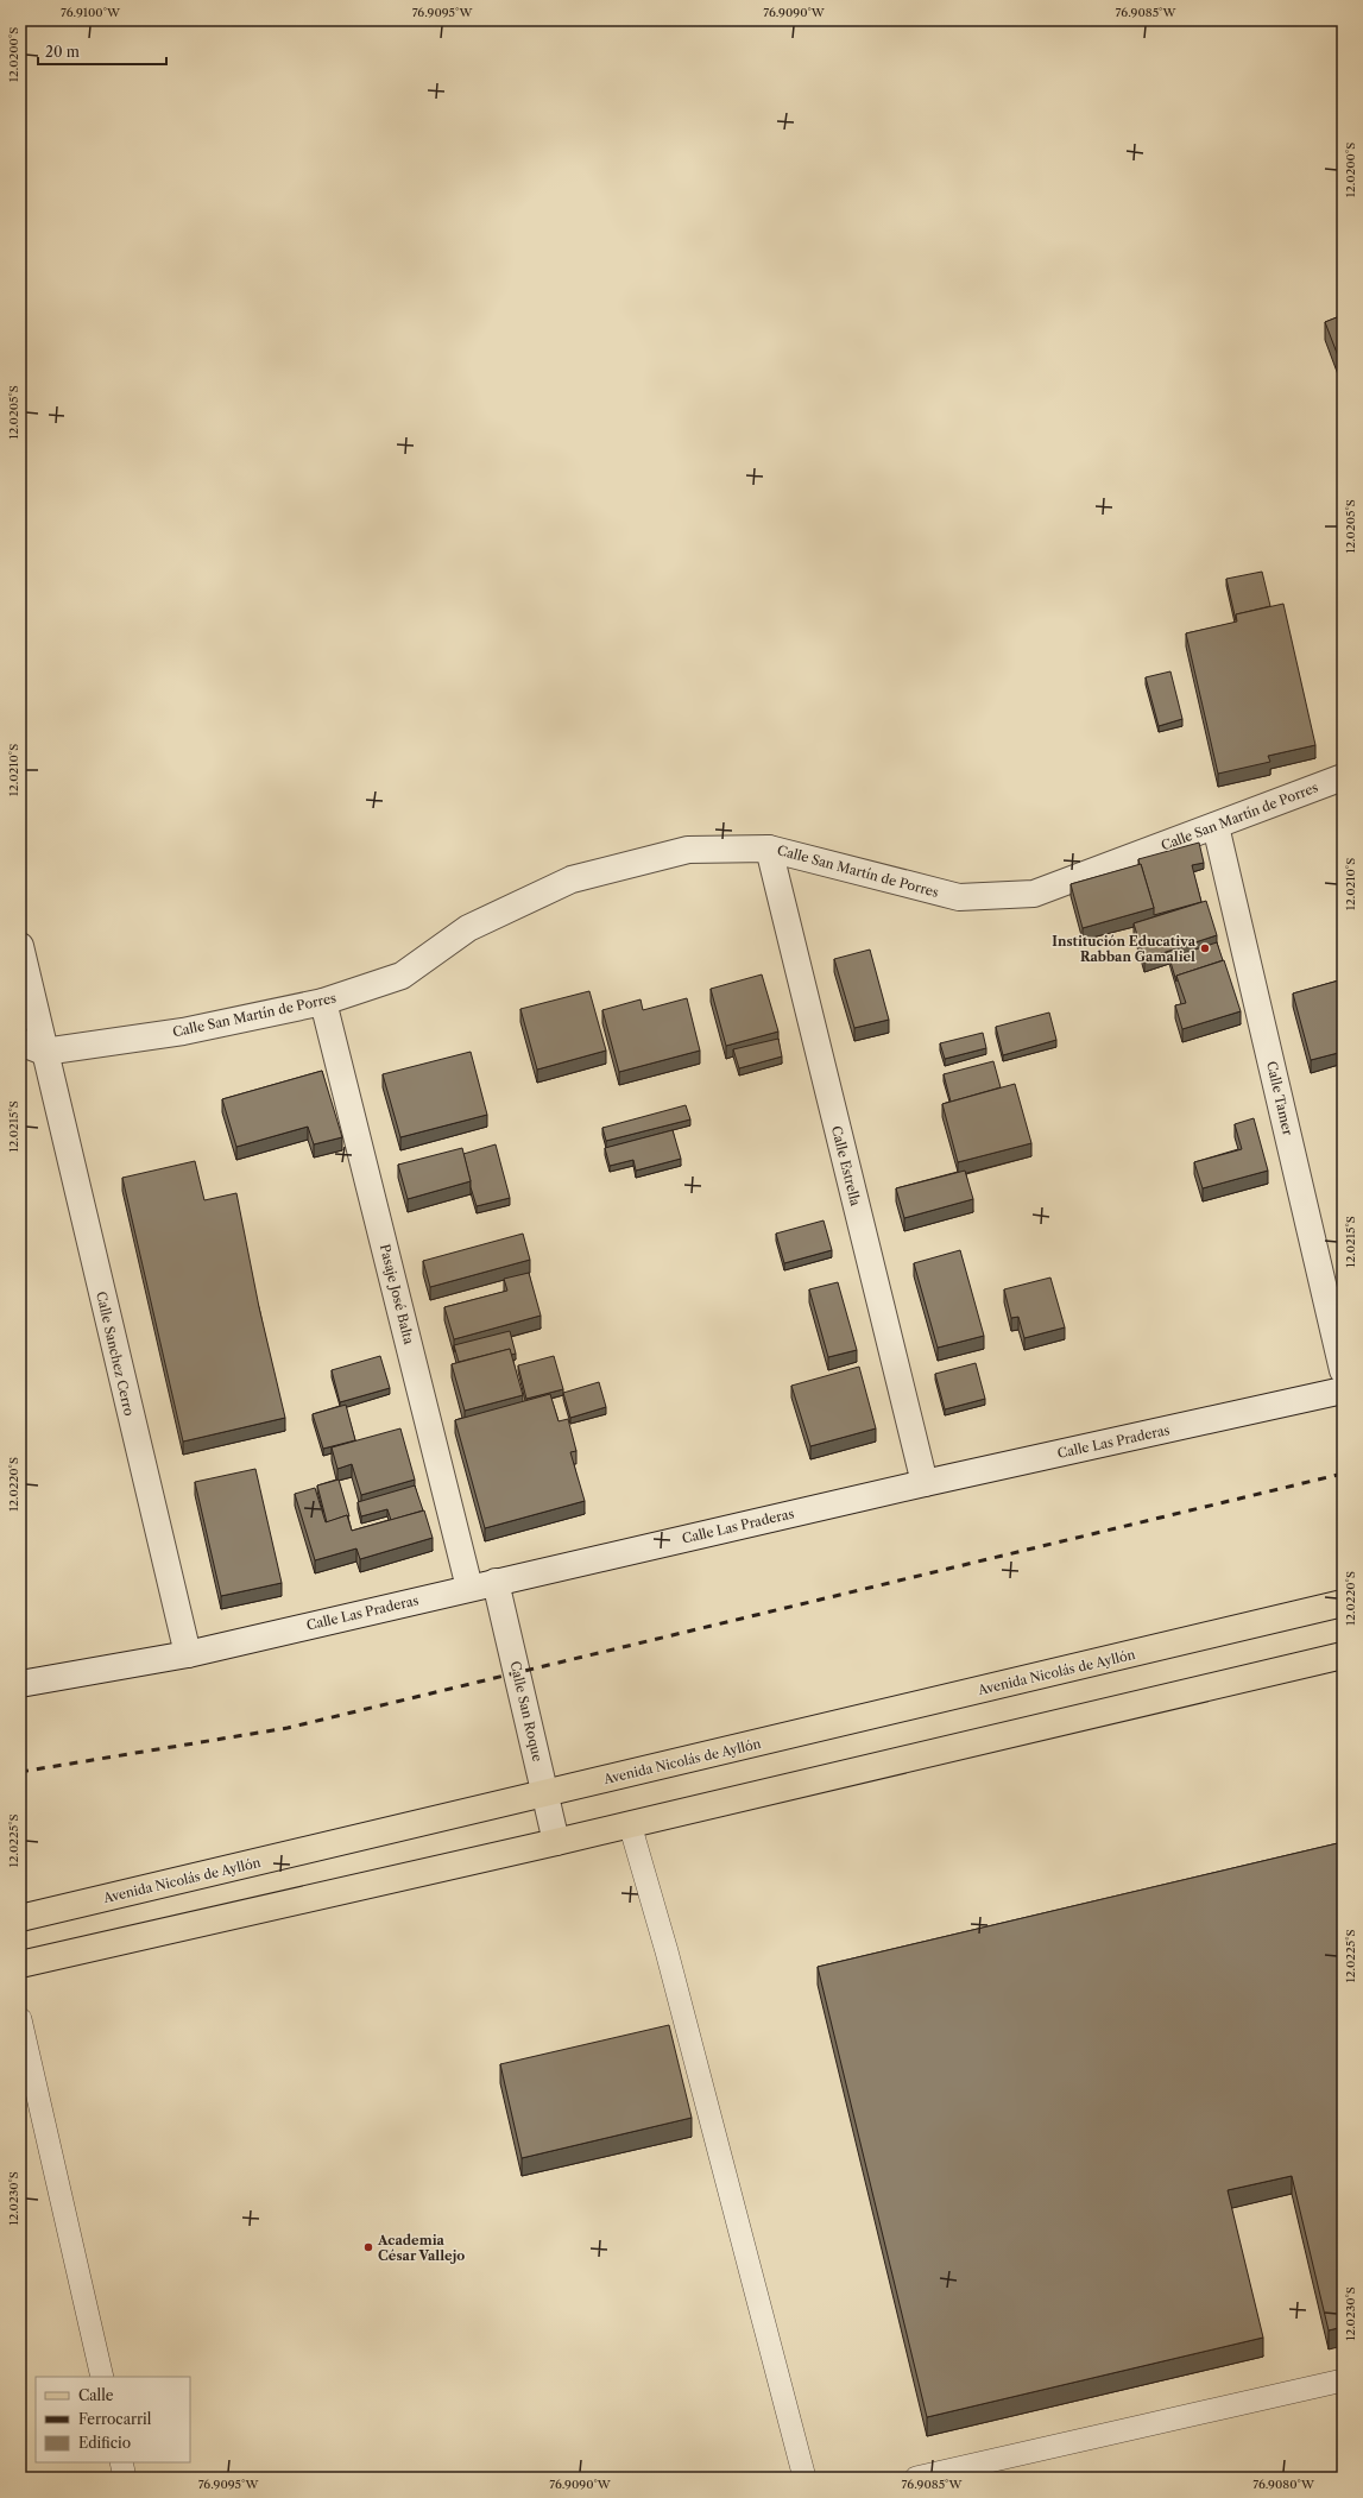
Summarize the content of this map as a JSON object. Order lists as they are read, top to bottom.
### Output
{
  "streets": {
    "main road": ["Avenida Nicolás de Ayllón"],
    "street": [
      "Calle San Martín de Porres",
      "Calle Tamer",
      "Calle Estrella",
      "Pasaje José Balta",
      "Calle Sanchez Cerro",
      "Calle Las Praderas",
      "Calle San Roque"
    ]
  },
  "crossings": [
    ["Calle San Martín de Porres", "Calle Tamer"],
    ["Calle San Martín de Porres", "Calle Estrella"],
    ["Calle San Martín de Porres", "Pasaje José Balta"],
    ["Calle San Martín de Porres", "Calle Sanchez Cerro"],
    ["Calle Estrella", "Calle Las Praderas"],
    ["Pasaje José Balta", "Calle Las Praderas"],
    ["Calle Sanchez Cerro", "Calle Las Praderas"],
    ["Calle Las Praderas", "Calle San Roque"],
    ["Avenida Nicolás de Ayllón", "Calle San Roque"]
  ],
  "places": ["Institución Educativa Rabban Gamaliel", "Academia César Vallejo"],
  "legend": ["Calle", "Ferrocarril", "Edificio"],
  "scale_bar": "20 m",
  "coordinates": [
    "76.9100°W",
    "76.9095°W",
    "76.9090°W",
    "76.9085°W",
    "12.0200°S",
    "12.0205°S",
    "12.0210°S",
    "12.0215°S",
    "12.0220°S",
    "12.0225°S",
    "12.0230°S",
    "76.9080°W"
  ]
}
